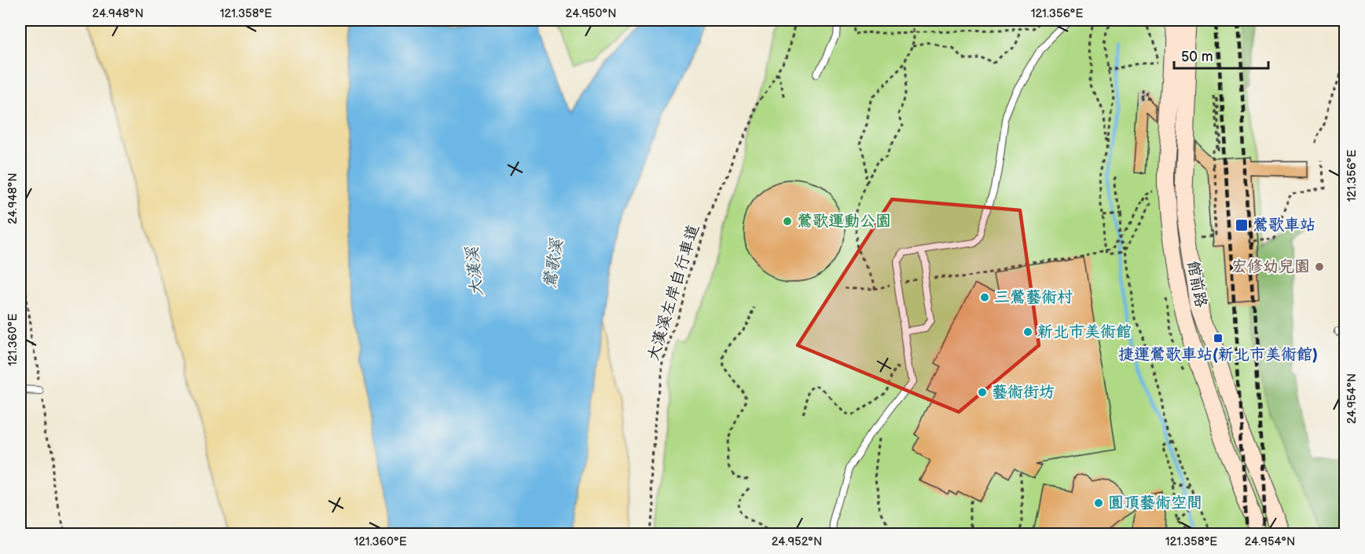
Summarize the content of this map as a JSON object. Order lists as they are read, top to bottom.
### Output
{
  "streets": {
    "street": ["館前路"],
    "path": ["大漢溪左岸自行車道"]
  },
  "water": ["鶯歌溪", "大漢溪"],
  "places": {
    "other": [
      "鶯歌運動公園",
      "宏修幼兒園",
      "三鶯藝術村",
      "新北市美術館",
      "藝術街坊",
      "圓頂藝術空間"
    ],
    "transit": ["鶯歌車站", "捷運鶯歌車站(新北市美術館)"]
  },
  "scale_bar": "50 m",
  "coordinates": [
    "24.948°N",
    "121.358°E",
    "24.950°N",
    "121.356°E",
    "121.360°E",
    "24.954°N",
    "24.952°N"
  ]
}
